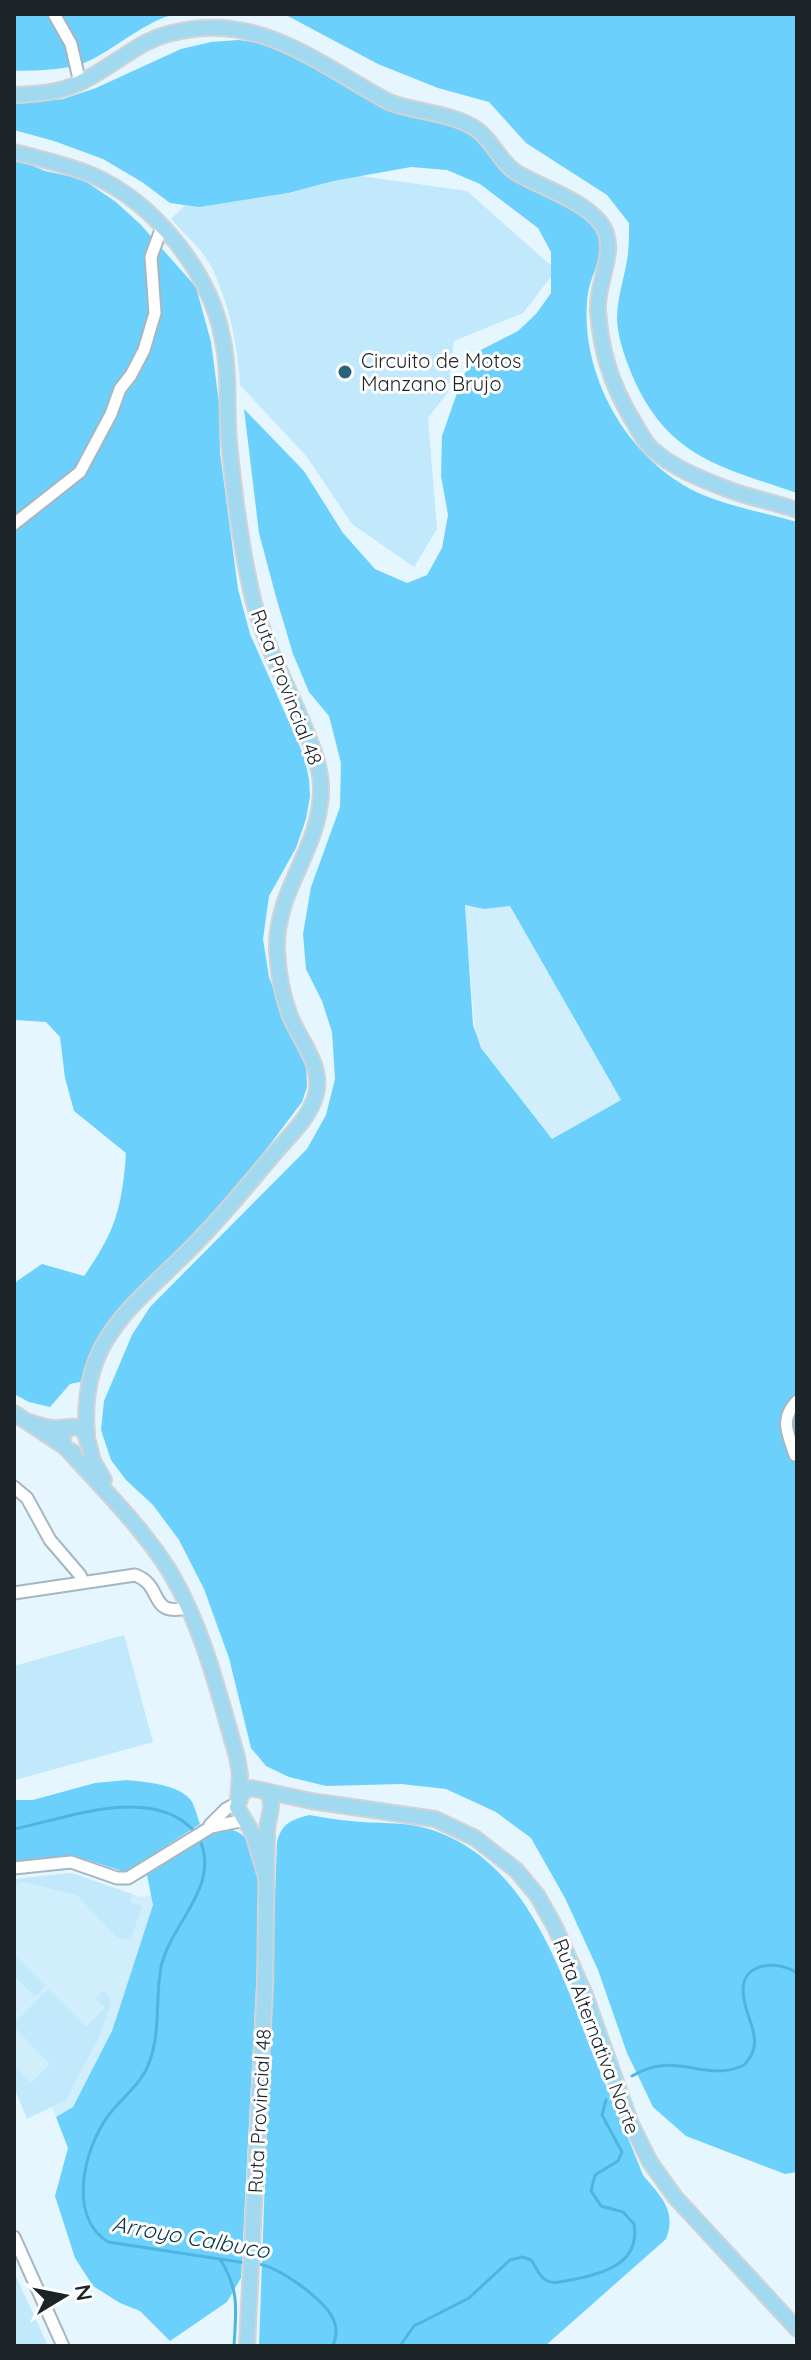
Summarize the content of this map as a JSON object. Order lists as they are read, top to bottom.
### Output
{
  "streets": {
    "main road": ["Ruta Provincial 48", "Ruta Alternativa Norte"]
  },
  "crossings": [
    ["Ruta Provincial 48", "Ruta Alternativa Norte"]
  ],
  "water": ["Arroyo Calbuco"],
  "places": ["Circuito de Motos Manzano Brujo"],
  "north": "right"
}
